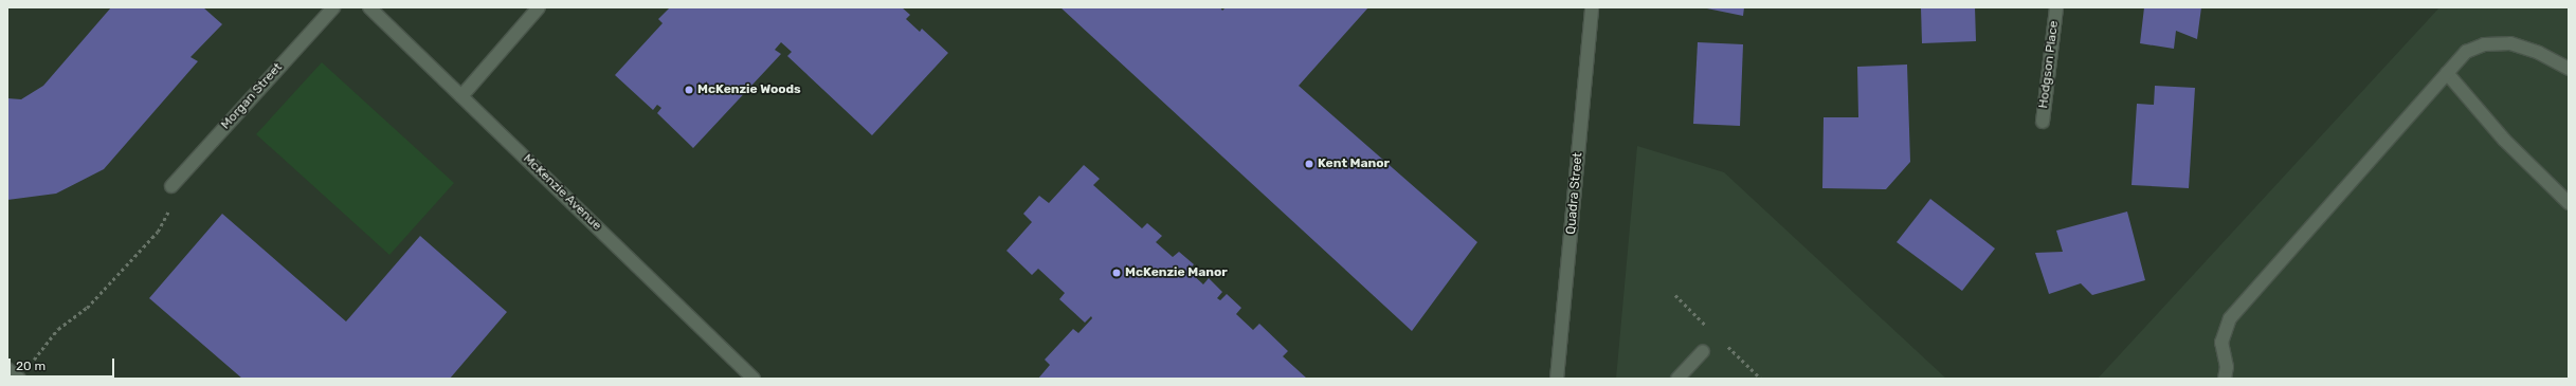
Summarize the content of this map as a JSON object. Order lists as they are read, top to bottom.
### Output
{
  "streets": {
    "main road": [
      "Hodgson Place",
      "Morgan Street",
      "McKenzie Avenue",
      "Quadra Street"
    ]
  },
  "places": ["McKenzie Woods", "Kent Manor", "McKenzie Manor"],
  "scale_bar": "20 m"
}
